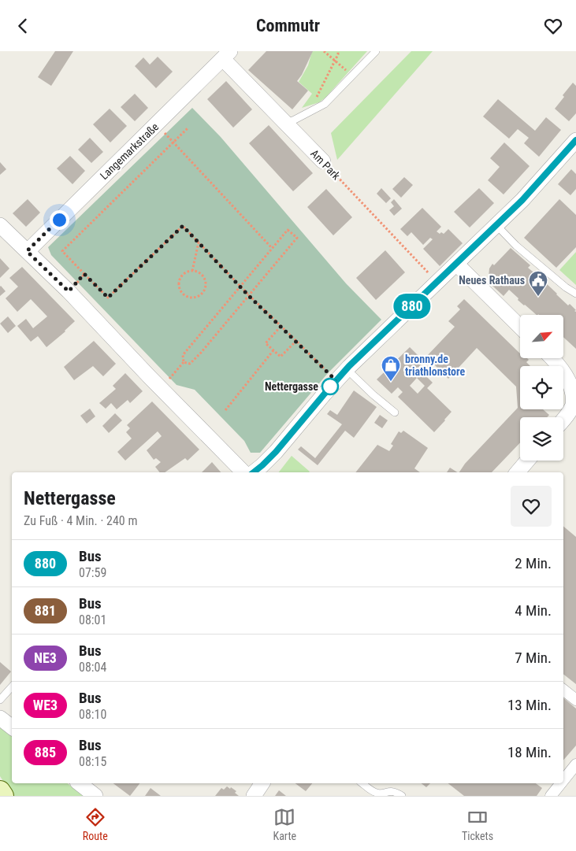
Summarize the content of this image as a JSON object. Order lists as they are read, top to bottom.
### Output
{
  "streets": {
    "street": ["Langemarkstraße", "Am Park"]
  },
  "crossings": [
    ["Langemarkstraße", "Am Park"]
  ],
  "places": {
    "public building": ["Neues Rathaus"],
    "shop": ["bronny.de triathlonstore"],
    "other": ["Nettergasse"]
  },
  "lines": ["bus line 880"],
  "north": "top right",
  "page": {
    "header": "Commutr",
    "on_map": "880",
    "heading": ["Nettergasse", "Zu Fuß · 4 Min. · 240 m"],
    "list": [
      {
        "mark": "880",
        "name": "Bus",
        "note": "07:59",
        "value": "2 Min."
      },
      {
        "mark": "881",
        "name": "Bus",
        "note": "08:01",
        "value": "4 Min."
      },
      {
        "mark": "NE3",
        "name": "Bus",
        "note": "08:04",
        "value": "7 Min."
      },
      {
        "mark": "WE3",
        "name": "Bus",
        "note": "08:10",
        "value": "13 Min."
      },
      {
        "mark": "885",
        "name": "Bus",
        "note": "08:15",
        "value": "18 Min."
      }
    ],
    "tabs": ["Route", "Karte", "Tickets"]
  }
}
